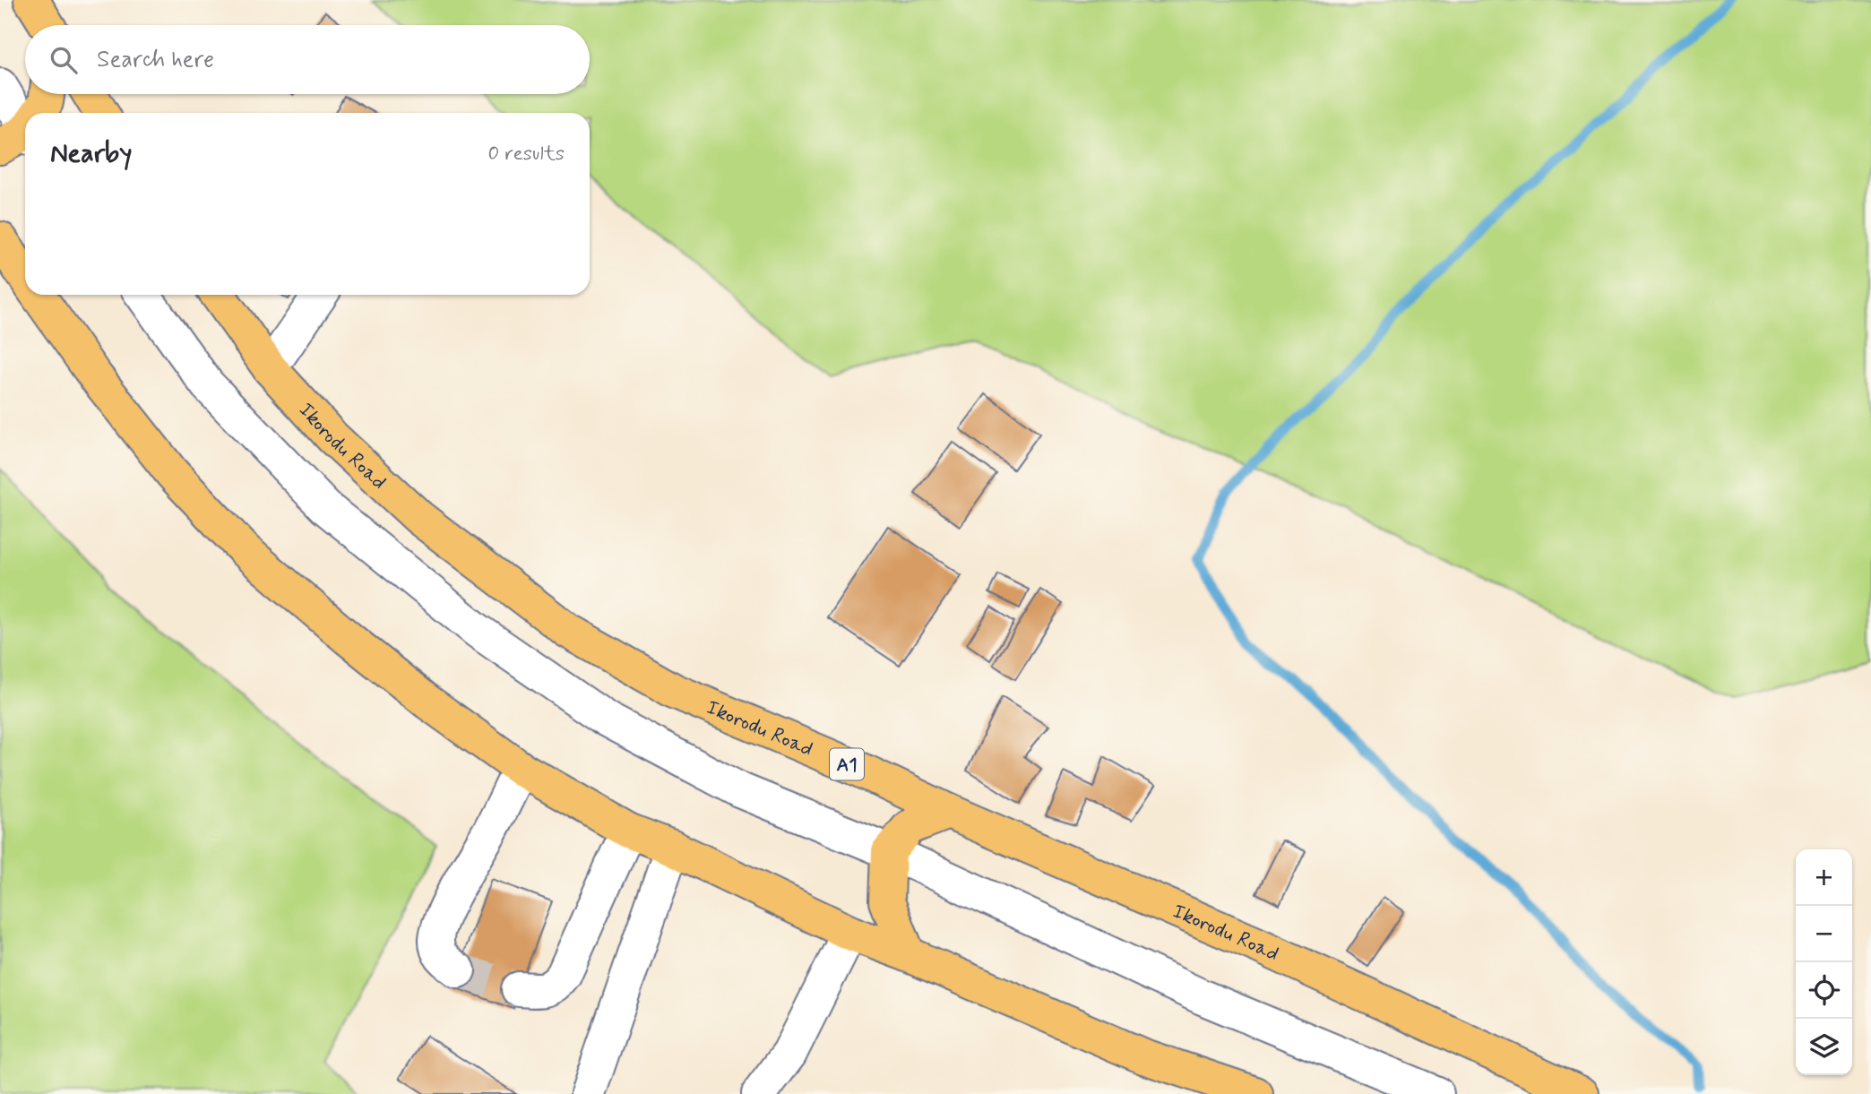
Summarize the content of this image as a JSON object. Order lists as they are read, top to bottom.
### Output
{
  "streets": {
    "highway": ["Ikorodu Road", "A1"]
  },
  "page": {
    "search": "Search here",
    "heading": ["Nearby", "0 results"],
    "map_buttons": ["+", "−"]
  }
}
